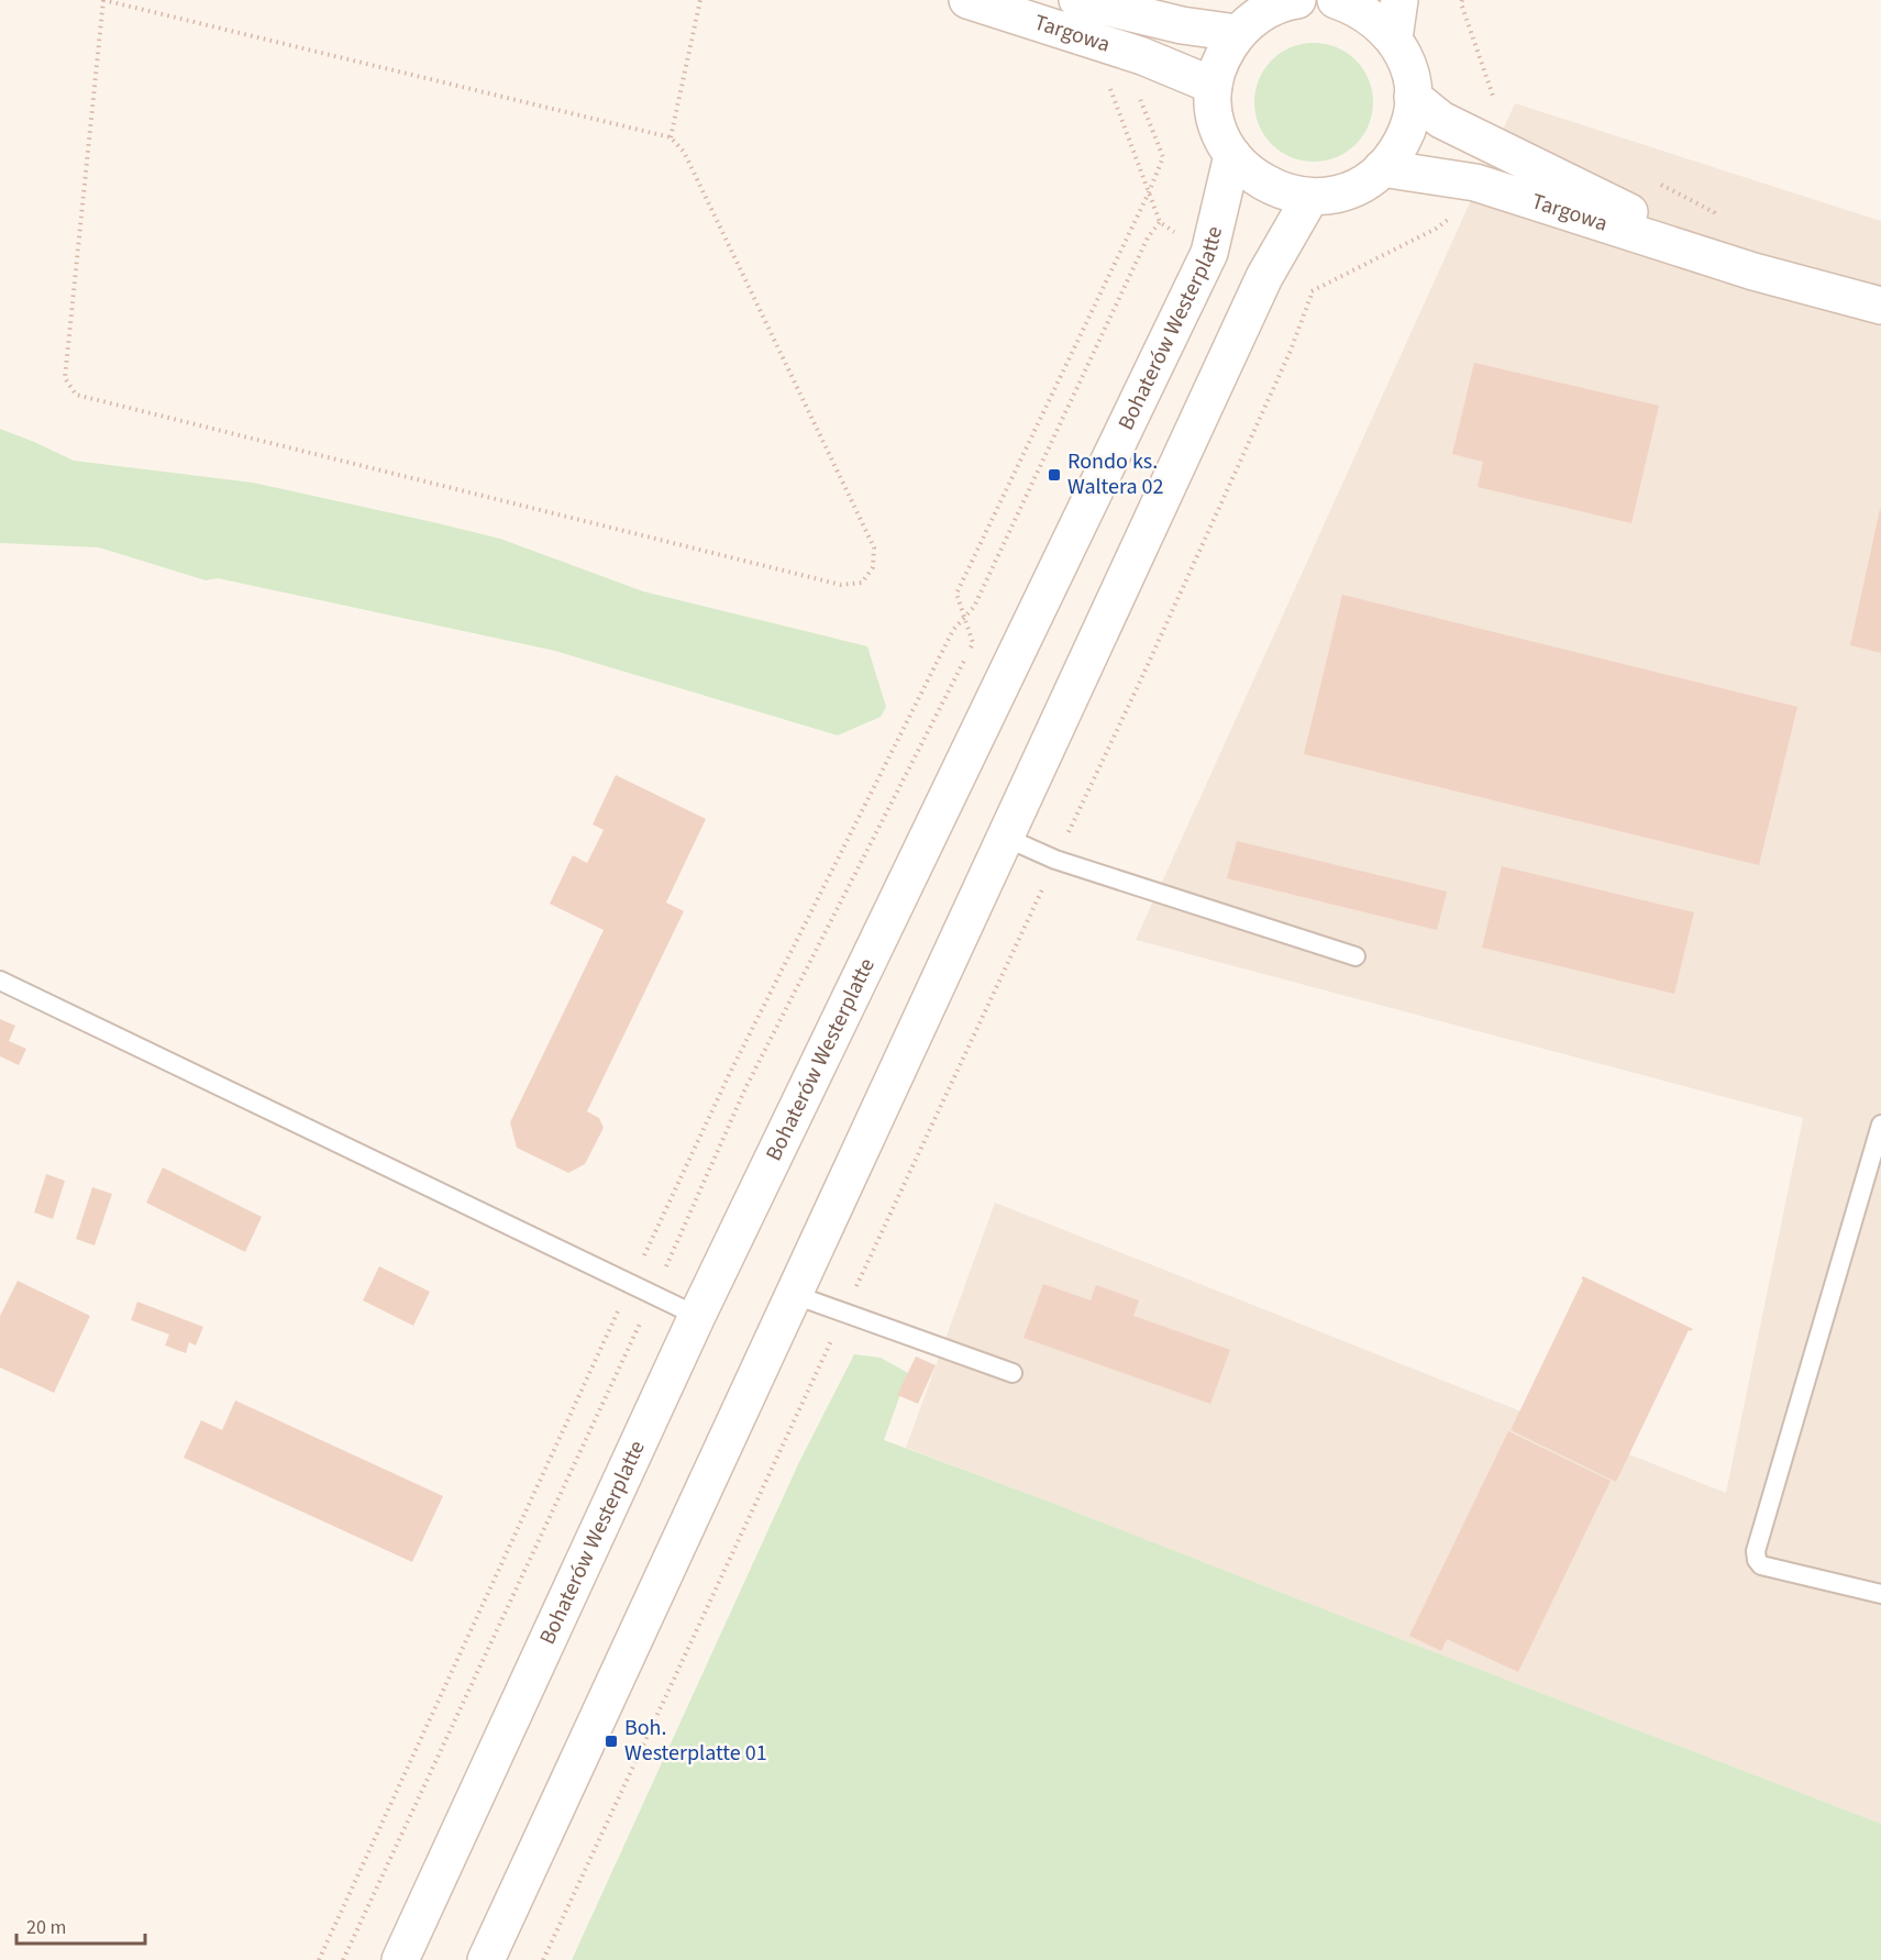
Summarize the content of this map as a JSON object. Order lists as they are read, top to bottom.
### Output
{
  "streets": {
    "main road": ["Targowa", "Bohaterów Westerplatte"]
  },
  "places": {
    "transit": ["Rondo ks. Waltera 02", "Boh. Westerplatte 01"]
  },
  "scale_bar": "20 m"
}
